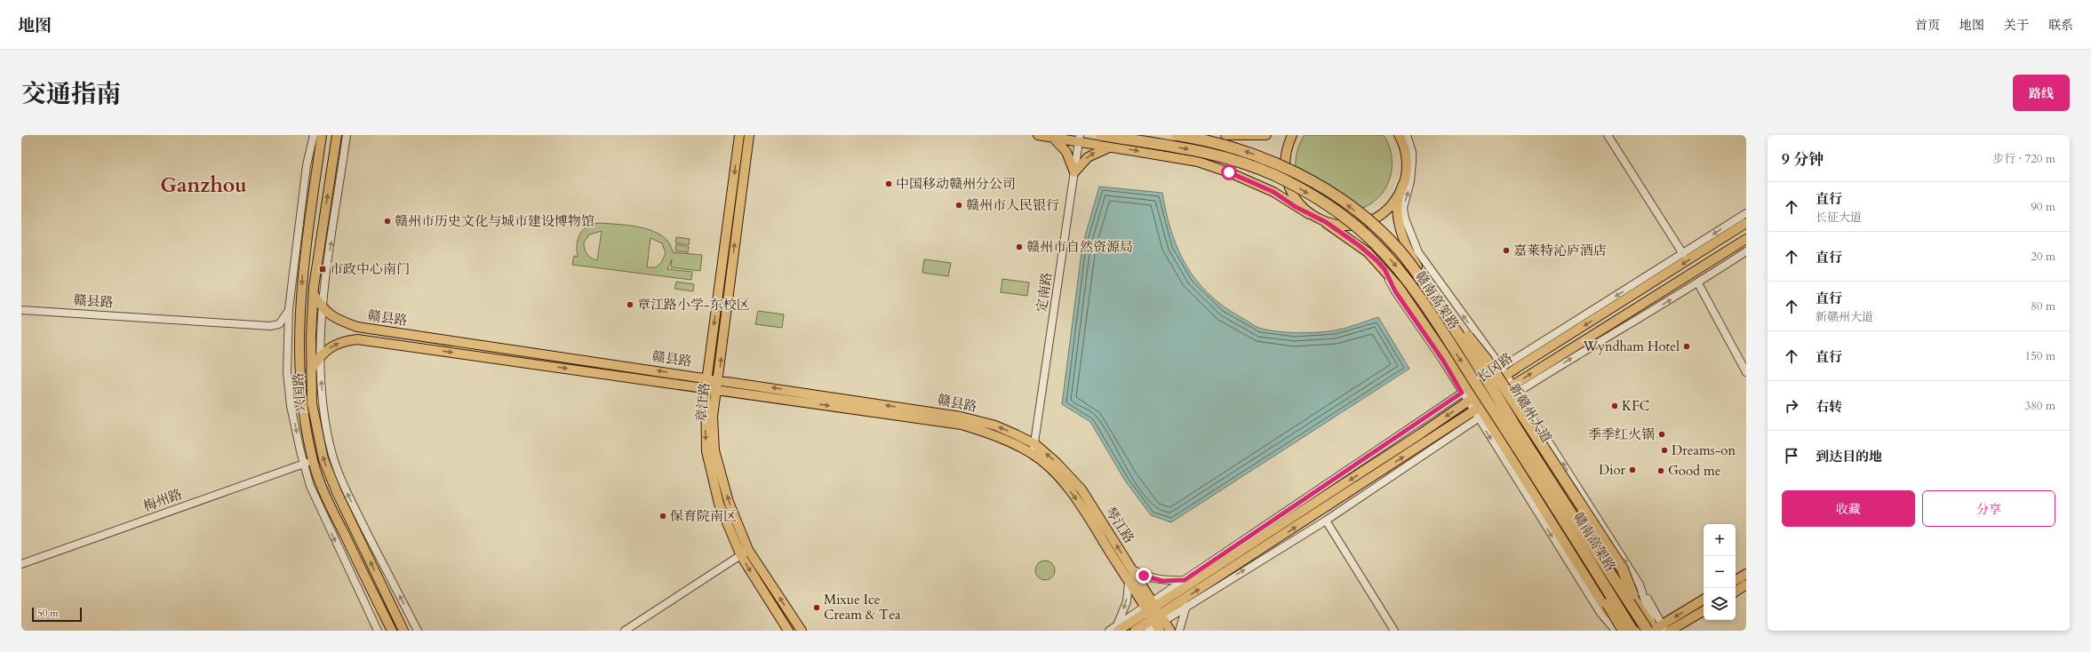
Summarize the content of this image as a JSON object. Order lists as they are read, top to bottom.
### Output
{
  "streets": {
    "highway": ["赣南高架路"],
    "main road": [
      "赣县路",
      "长冈路",
      "兴国路",
      "章江路",
      "新赣州大道",
      "琴江路"
    ],
    "street": ["定南路", "梅州路"]
  },
  "crossings": [
    ["定南路", "赣县路"],
    ["定南路", "琴江路"],
    ["赣南高架路", "新赣州大道"],
    ["赣县路", "兴国路"],
    ["赣县路", "章江路"],
    ["赣县路", "琴江路"],
    ["长冈路", "新赣州大道"],
    ["长冈路", "琴江路"],
    ["兴国路", "梅州路"]
  ],
  "districts": ["Ganzhou"],
  "places": {
    "other": [
      "中国移动赣州分公司",
      "赣州市人民银行",
      "赣州市历史文化与城市建设博物馆",
      "赣州市自然资源局",
      "嘉莱特沁庐酒店",
      "章江路小学-东校区",
      "Wyndham Hotel",
      "KFC",
      "季季红火锅",
      "Dreams-on",
      "Dior",
      "Good me",
      "保育院南区",
      "Mixue Ice Cream & Tea"
    ],
    "transit": ["市政中心南门"]
  },
  "scale_bar": "50 m",
  "page": {
    "header": "地图",
    "nav": [
      "首页",
      "地图",
      "关于",
      "联系"
    ],
    "title": "交通指南",
    "buttons": [
      "路线",
      ["收藏", "分享"]
    ],
    "heading": ["9 分钟", "步行 · 720 m"],
    "list": [
      ["直行", "长征大道", "90 m"],
      ["直行", "20 m"],
      ["直行", "新赣州大道", "80 m"],
      ["直行", "150 m"],
      ["右转", "380 m"],
      "到达目的地"
    ],
    "map_buttons": ["+", "−"],
    "scale": "50 m"
  }
}
